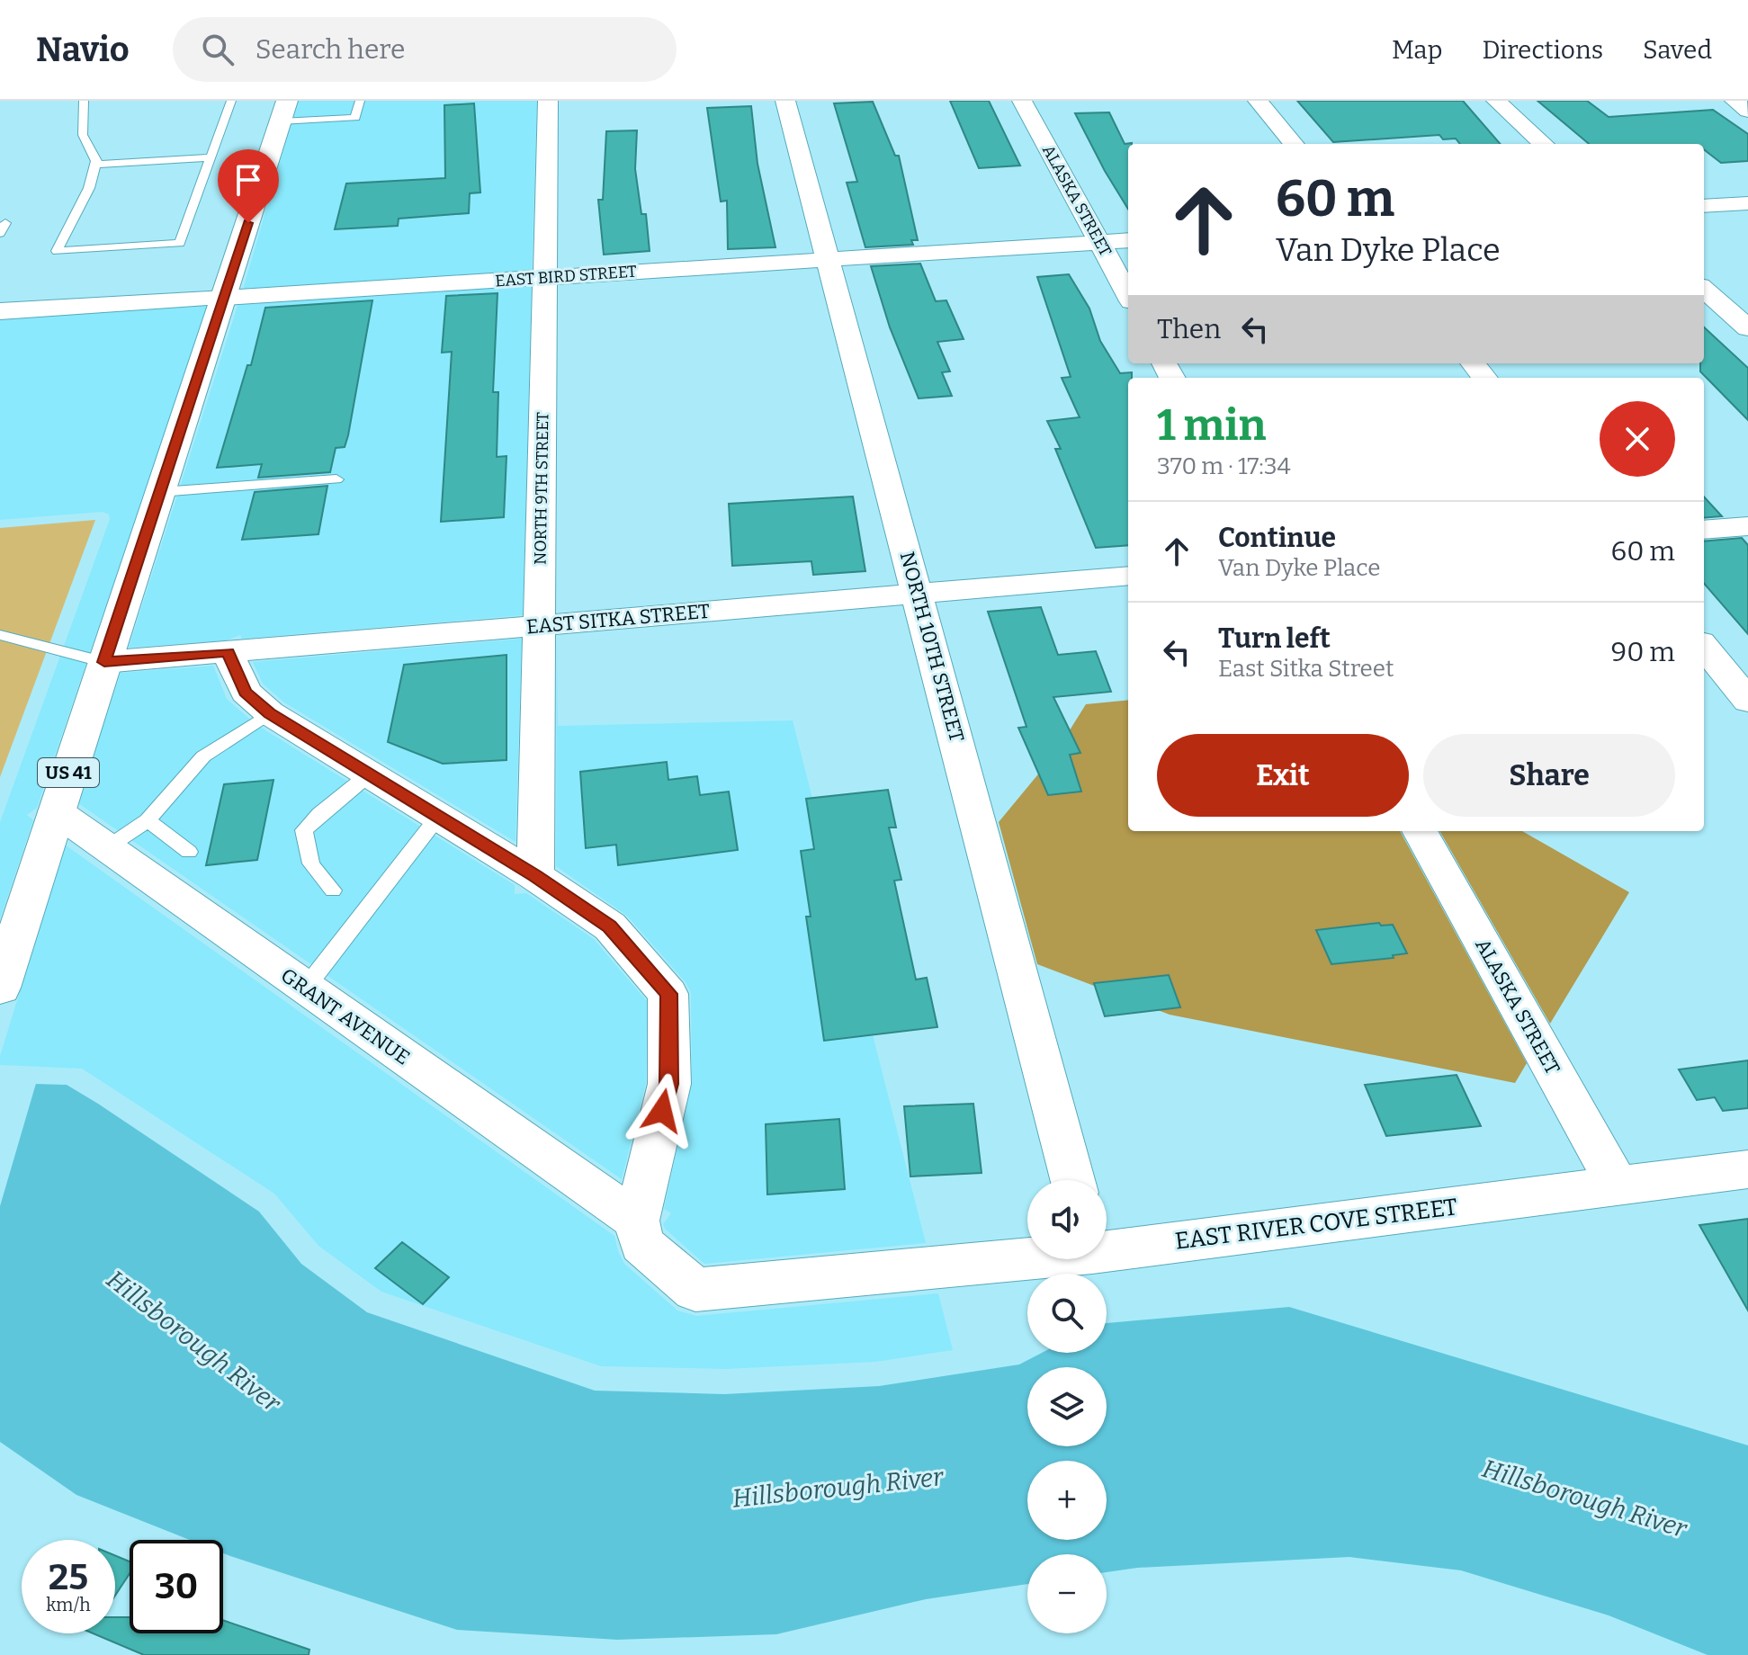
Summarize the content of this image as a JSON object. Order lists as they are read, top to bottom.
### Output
{
  "streets": {
    "main road": ["EAST BIRD STREET", "US 41"],
    "street": [
      "ALASKA STREET",
      "NORTH 9TH STREET",
      "EAST SITKA STREET",
      "NORTH 10TH STREET",
      "GRANT AVENUE",
      "EAST RIVER COVE STREET"
    ]
  },
  "crossings": [
    ["ALASKA STREET", "EAST BIRD STREET"],
    ["ALASKA STREET", "EAST RIVER COVE STREET"],
    ["EAST BIRD STREET", "NORTH 9TH STREET"],
    ["EAST BIRD STREET", "NORTH 10TH STREET"],
    ["EAST BIRD STREET", "US 41"],
    ["NORTH 9TH STREET", "EAST SITKA STREET"],
    ["EAST SITKA STREET", "NORTH 10TH STREET"],
    ["EAST SITKA STREET", "US 41"],
    ["US 41", "GRANT AVENUE"],
    ["GRANT AVENUE", "EAST RIVER COVE STREET"]
  ],
  "water": ["Hillsborough River"],
  "page": {
    "header": "Navio",
    "search": "Search here",
    "nav": ["Map", "Directions", "Saved"],
    "turn": ["60 m", "Van Dyke Place"],
    "then": "Then",
    "heading": ["1 min", "370 m · 17:34"],
    "list": [
      {
        "name": "Continue",
        "note": "Van Dyke Place",
        "value": "60 m"
      },
      {
        "name": "Turn left",
        "note": "East Sitka Street",
        "value": "90 m"
      }
    ],
    "buttons": ["Exit", "Share"],
    "map_buttons": ["+", "−"],
    "speed": "25 km/h",
    "limit": "30"
  }
}
